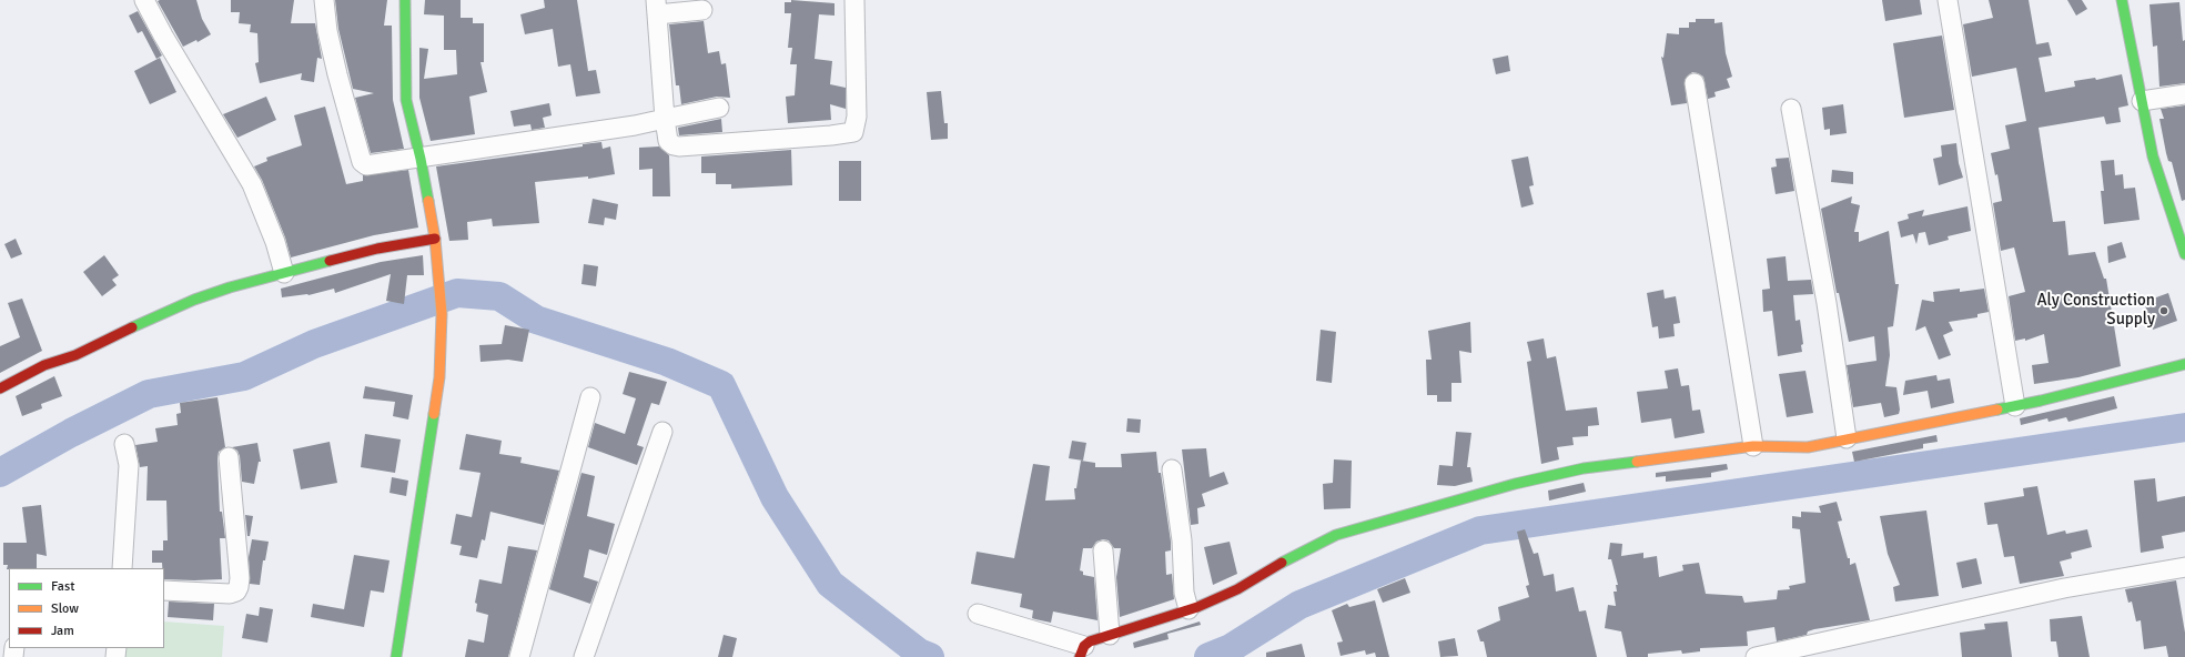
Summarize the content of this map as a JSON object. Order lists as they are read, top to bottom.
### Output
{
  "places": ["Aly Construction Supply"],
  "legend": ["Fast", "Slow", "Jam"]
}
